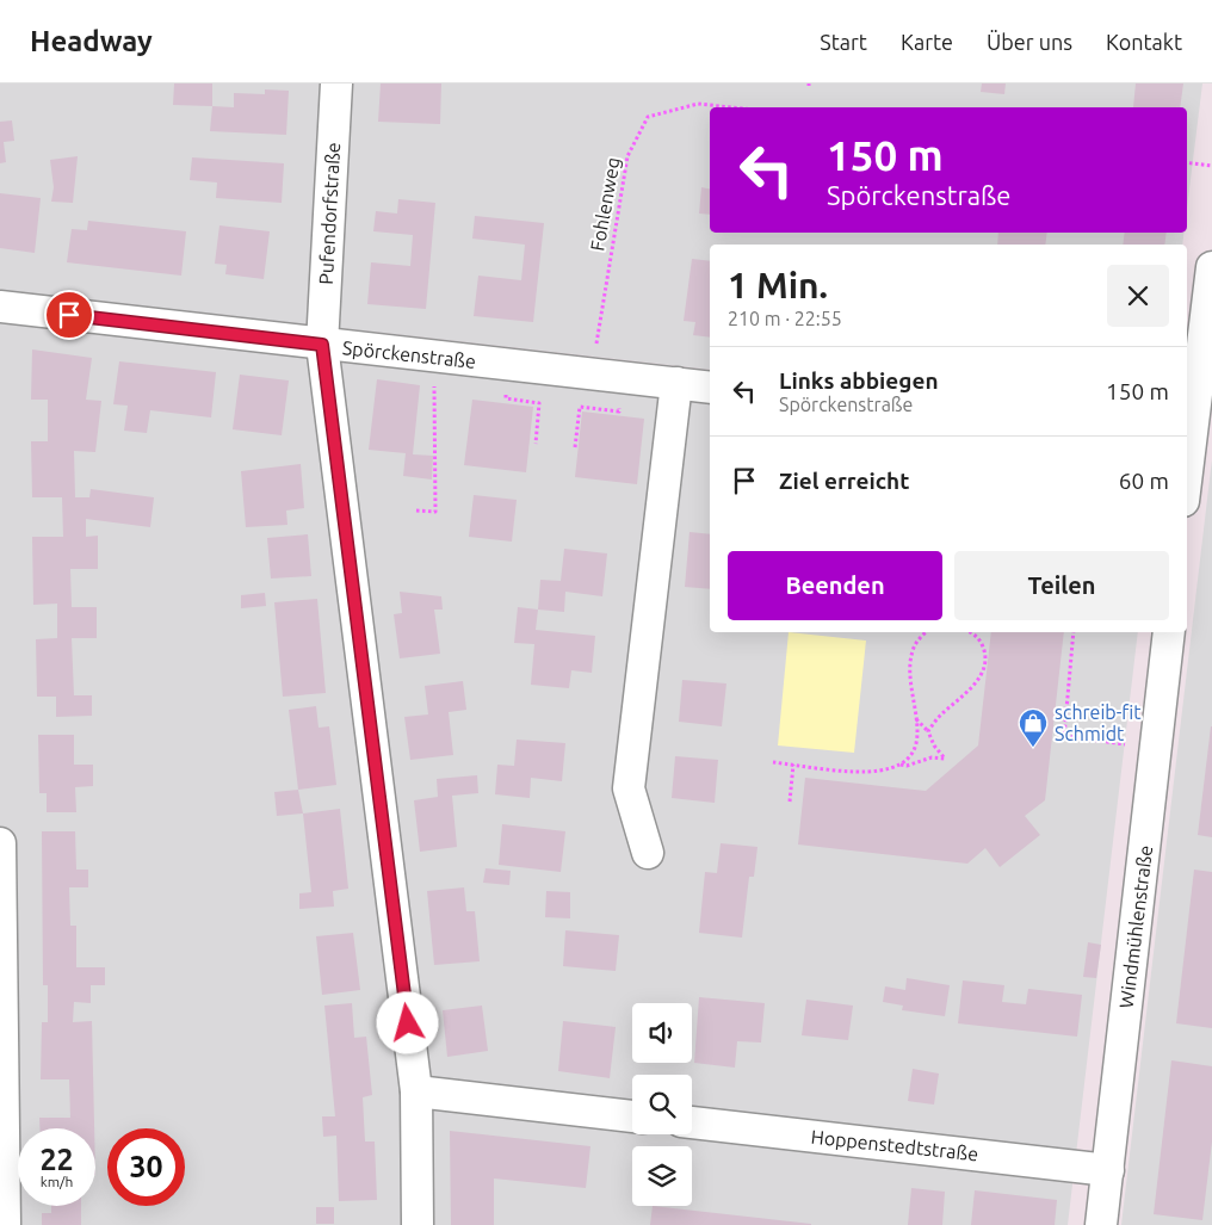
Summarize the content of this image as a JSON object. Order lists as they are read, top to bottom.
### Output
{
  "streets": {
    "street": [
      "Pufendorfstraße",
      "Spörckenstraße",
      "Windmühlenstraße",
      "Hoppenstedtstraße"
    ],
    "path": ["Fohlenweg"]
  },
  "crossings": [
    ["Fohlenweg", "Spörckenstraße"],
    ["Pufendorfstraße", "Spörckenstraße"],
    ["Windmühlenstraße", "Hoppenstedtstraße"]
  ],
  "places": {
    "shop": ["schreib-fit Schmidt"]
  },
  "page": {
    "header": "Headway",
    "nav": [
      "Start",
      "Karte",
      "Über uns",
      "Kontakt"
    ],
    "turn": ["150 m", "Spörckenstraße"],
    "heading": ["1 Min.", "210 m · 22:55"],
    "list": [
      {
        "name": "Links abbiegen",
        "note": "Spörckenstraße",
        "value": "150 m"
      },
      {
        "name": "Ziel erreicht",
        "value": "60 m"
      }
    ],
    "buttons": ["Beenden", "Teilen"],
    "speed": "22 km/h",
    "limit": "30"
  }
}
